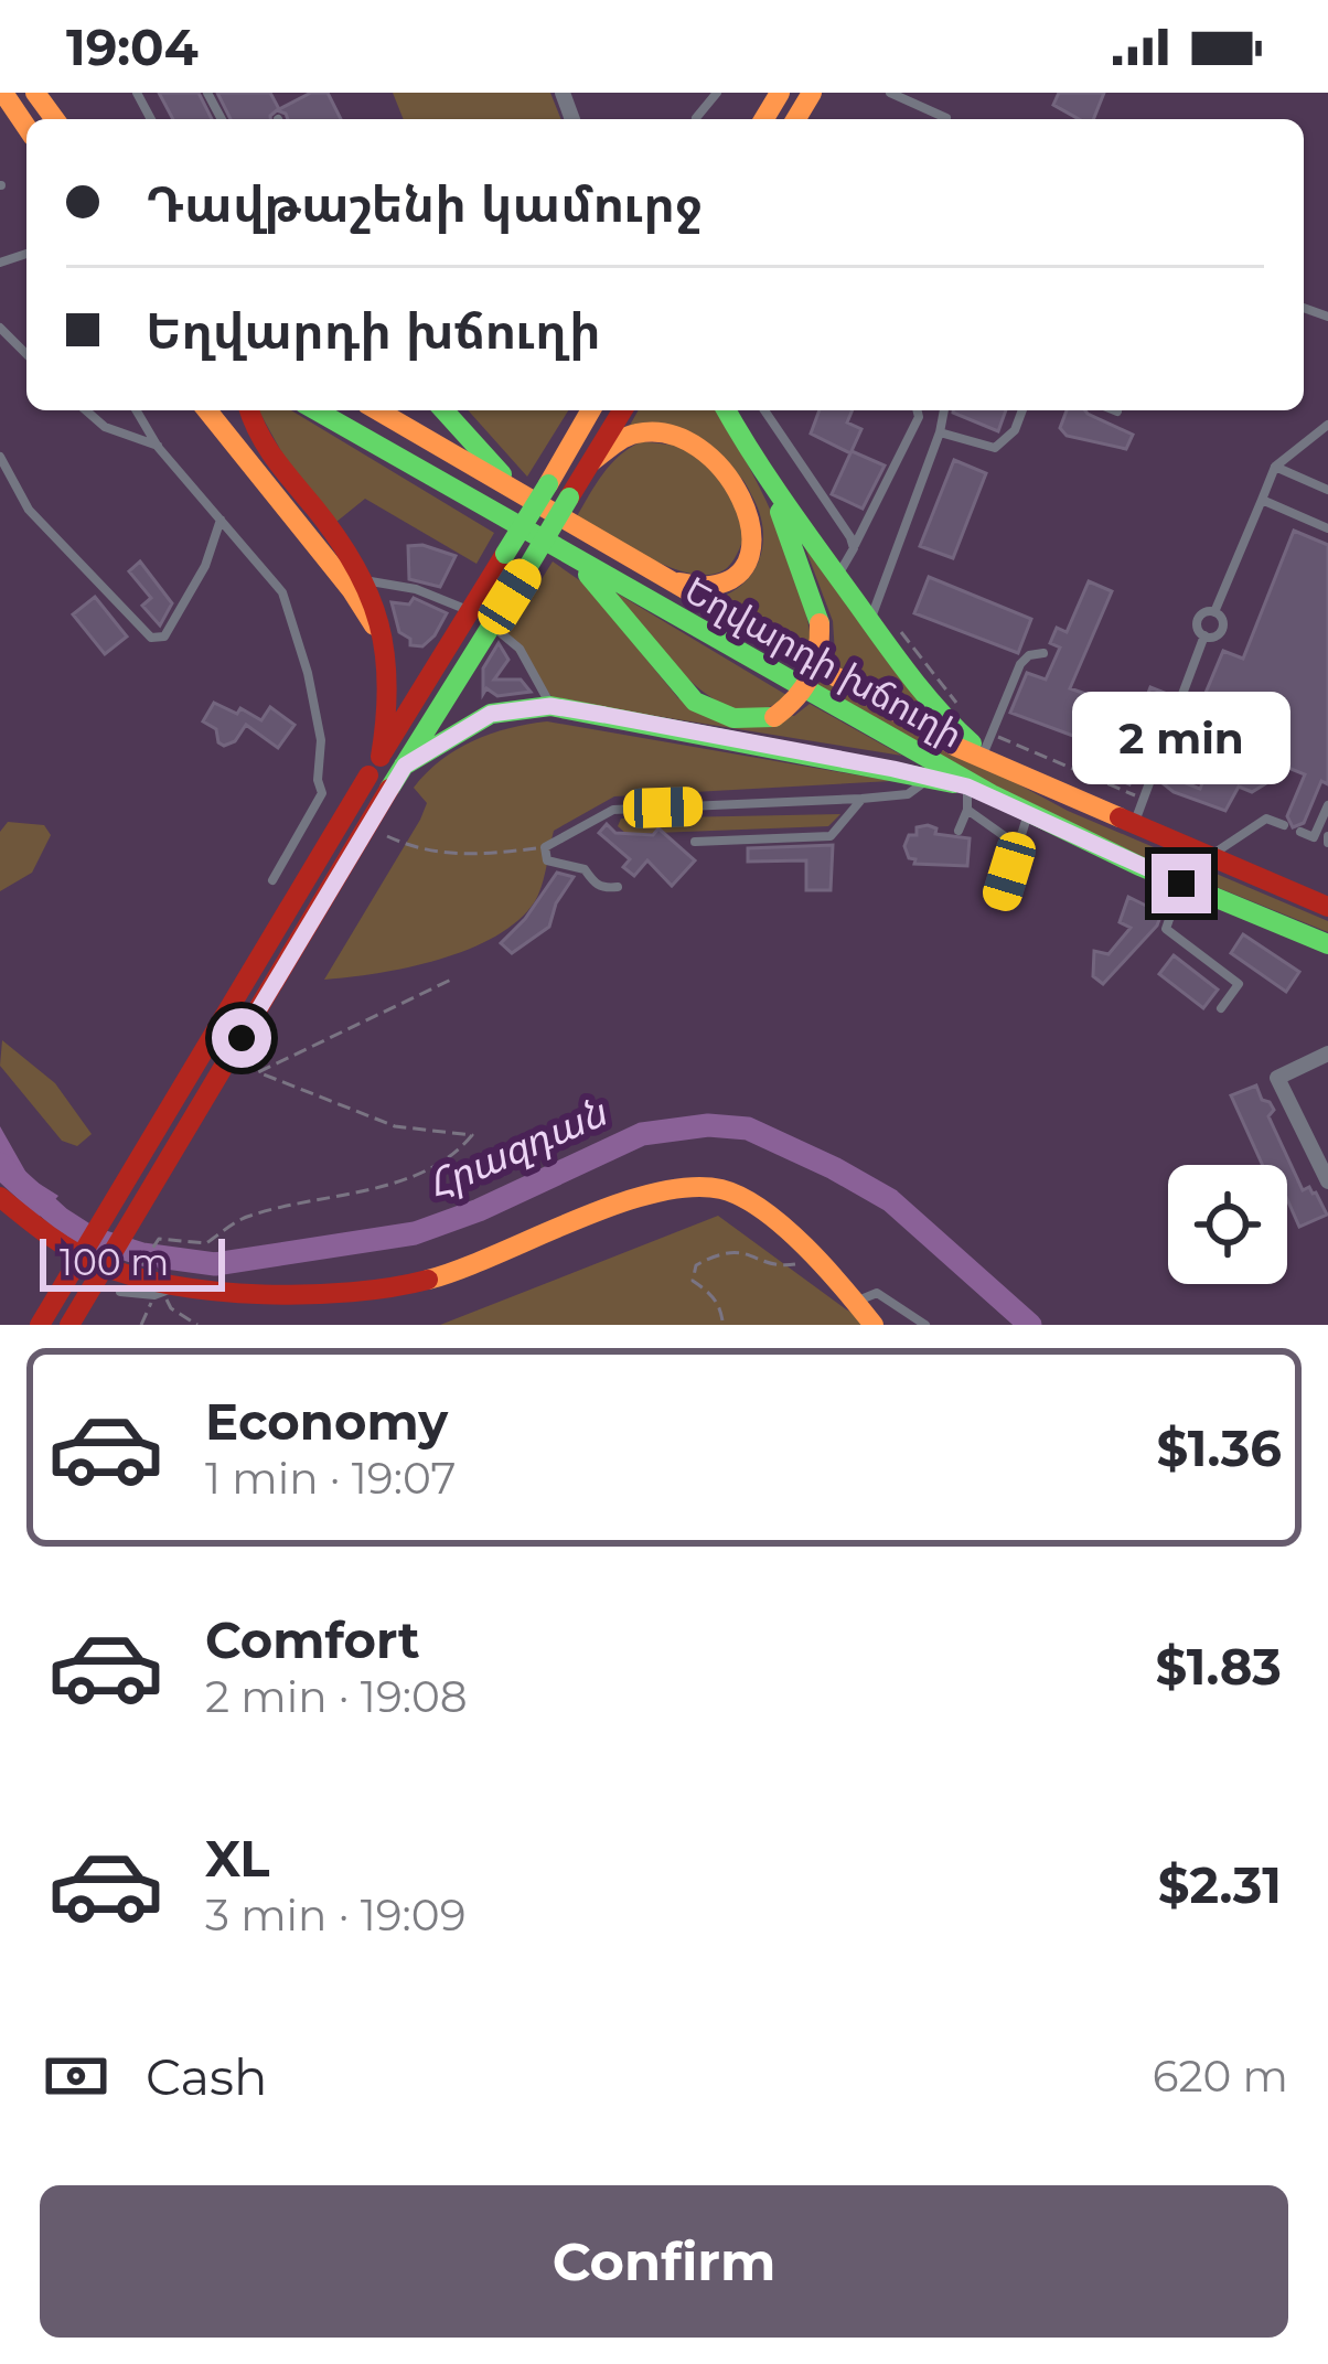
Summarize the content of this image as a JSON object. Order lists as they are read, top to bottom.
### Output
{
  "streets": {
    "main road": ["Եղվարդի խճուղի"]
  },
  "water": ["Հրազդան"],
  "scale_bar": "100 m",
  "page": {
    "status": "19:04",
    "banner": ["Դավթաշենի կամուրջ", "Եղվարդի խճուղի"],
    "bubble": "2 min",
    "scale": "100 m",
    "list": [
      {
        "name": "Economy",
        "note": "1 min · 19:07",
        "value": "$1.36"
      },
      {
        "name": "Comfort",
        "note": "2 min · 19:08",
        "value": "$1.83"
      },
      {
        "name": "XL",
        "note": "3 min · 19:09",
        "value": "$2.31"
      }
    ],
    "pay": ["Cash", "620 m"],
    "buttons": "Confirm"
  }
}
